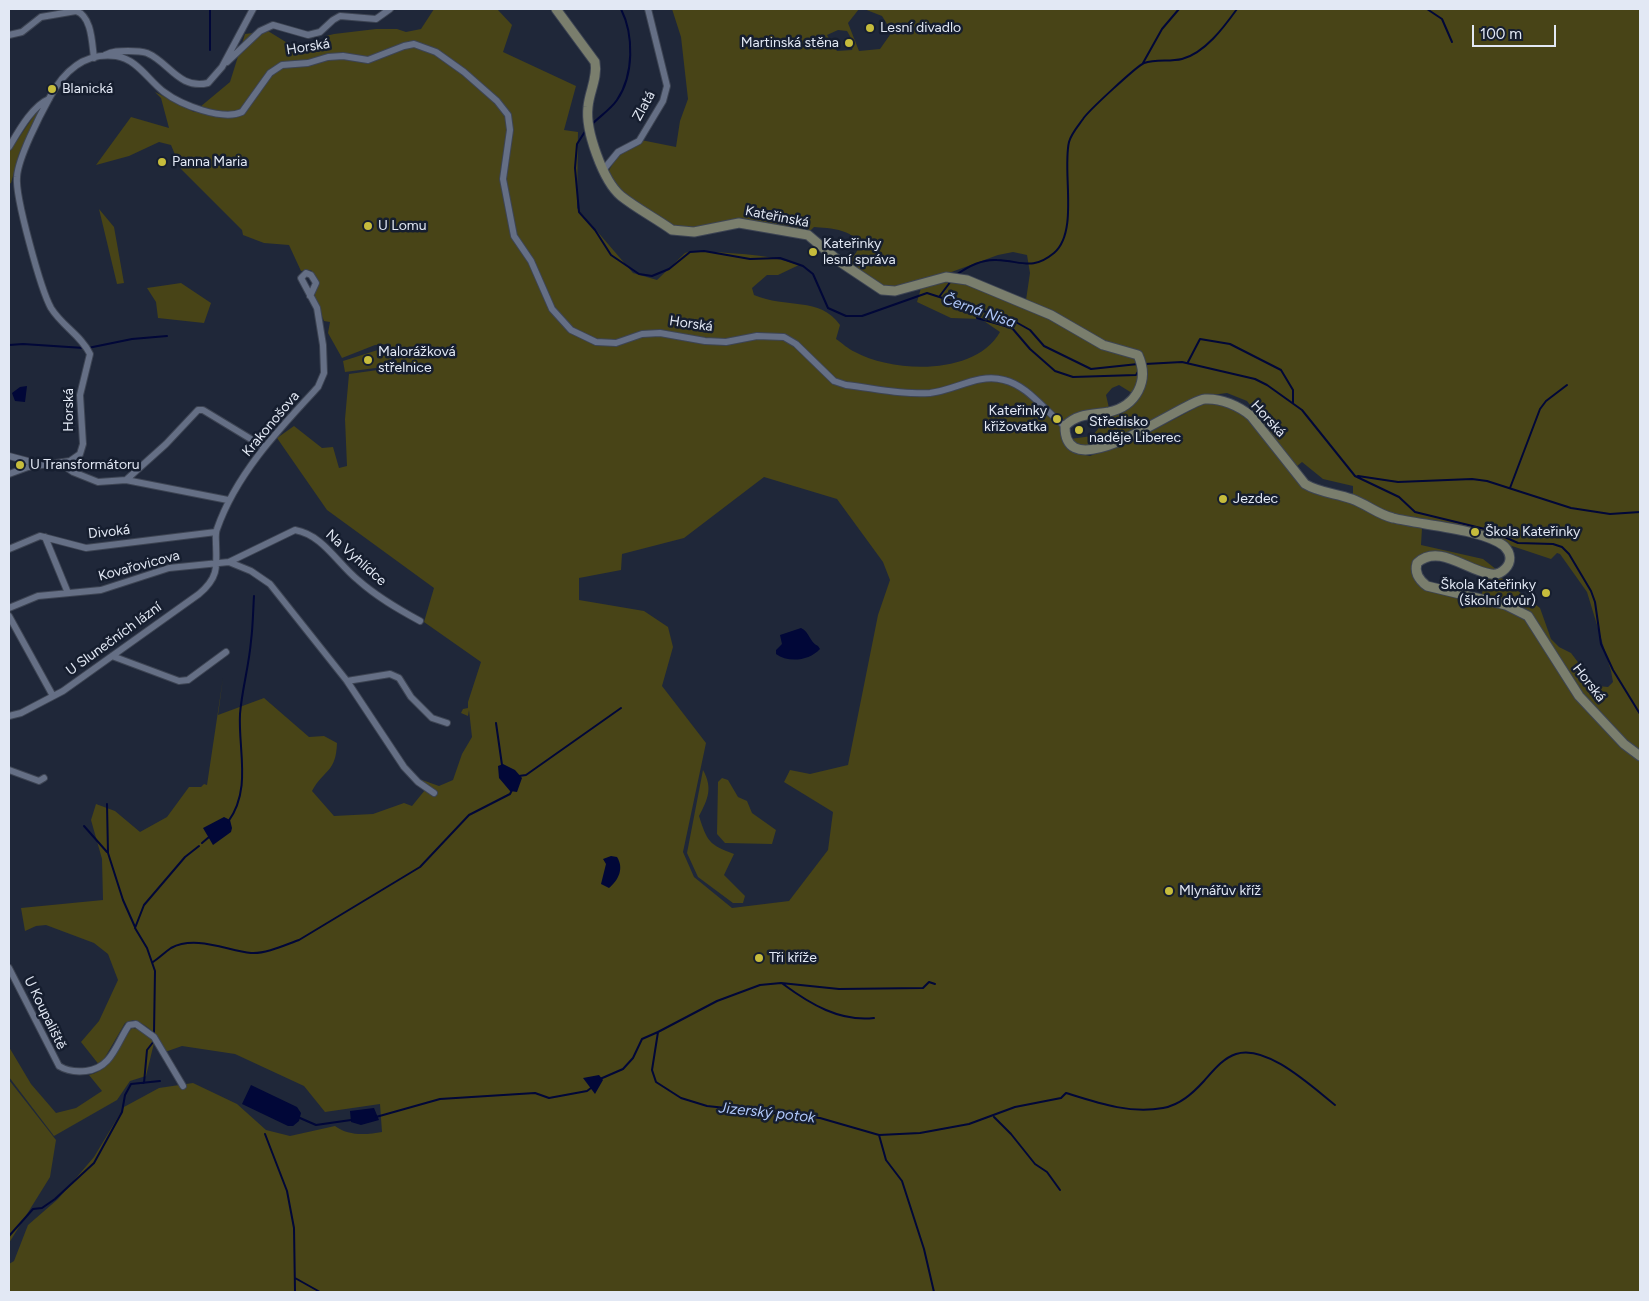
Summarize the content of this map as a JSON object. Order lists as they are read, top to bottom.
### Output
{
  "streets": {
    "street": [
      "Horská",
      "Zlatá",
      "Kateřinská",
      "Krakonošova",
      "Divoká",
      "Na Vyhlídce",
      "Kovařovicova",
      "U Slunečních lázní",
      "U Koupaliště"
    ]
  },
  "crossings": [
    ["Horská", "Kateřinská"],
    ["Zlatá", "Kateřinská"],
    ["Krakonošova", "Divoká"],
    ["Krakonošova", "Na Vyhlídce"],
    ["Krakonošova", "Kovařovicova"],
    ["Krakonošova", "U Slunečních lázní"],
    ["Na Vyhlídce", "Kovařovicova"],
    ["Na Vyhlídce", "U Slunečních lázní"],
    ["Kovařovicova", "U Slunečních lázní"]
  ],
  "water": ["Černá Nisa", "Jizerský potok"],
  "places": [
    "Lesní divadlo",
    "Martinská stěna",
    "Blanická",
    "Panna Maria",
    "U Lomu",
    "Kateřinky lesní správa",
    "Malorážková střelnice",
    "Kateřinky křižovatka",
    "Středisko naděje Liberec",
    "U Transformátoru",
    "Jezdec",
    "Škola Kateřinky",
    "Škola Kateřinky (školní dvůr)",
    "Mlynářův kříž",
    "Tři kříže"
  ],
  "scale_bar": "100 m"
}
